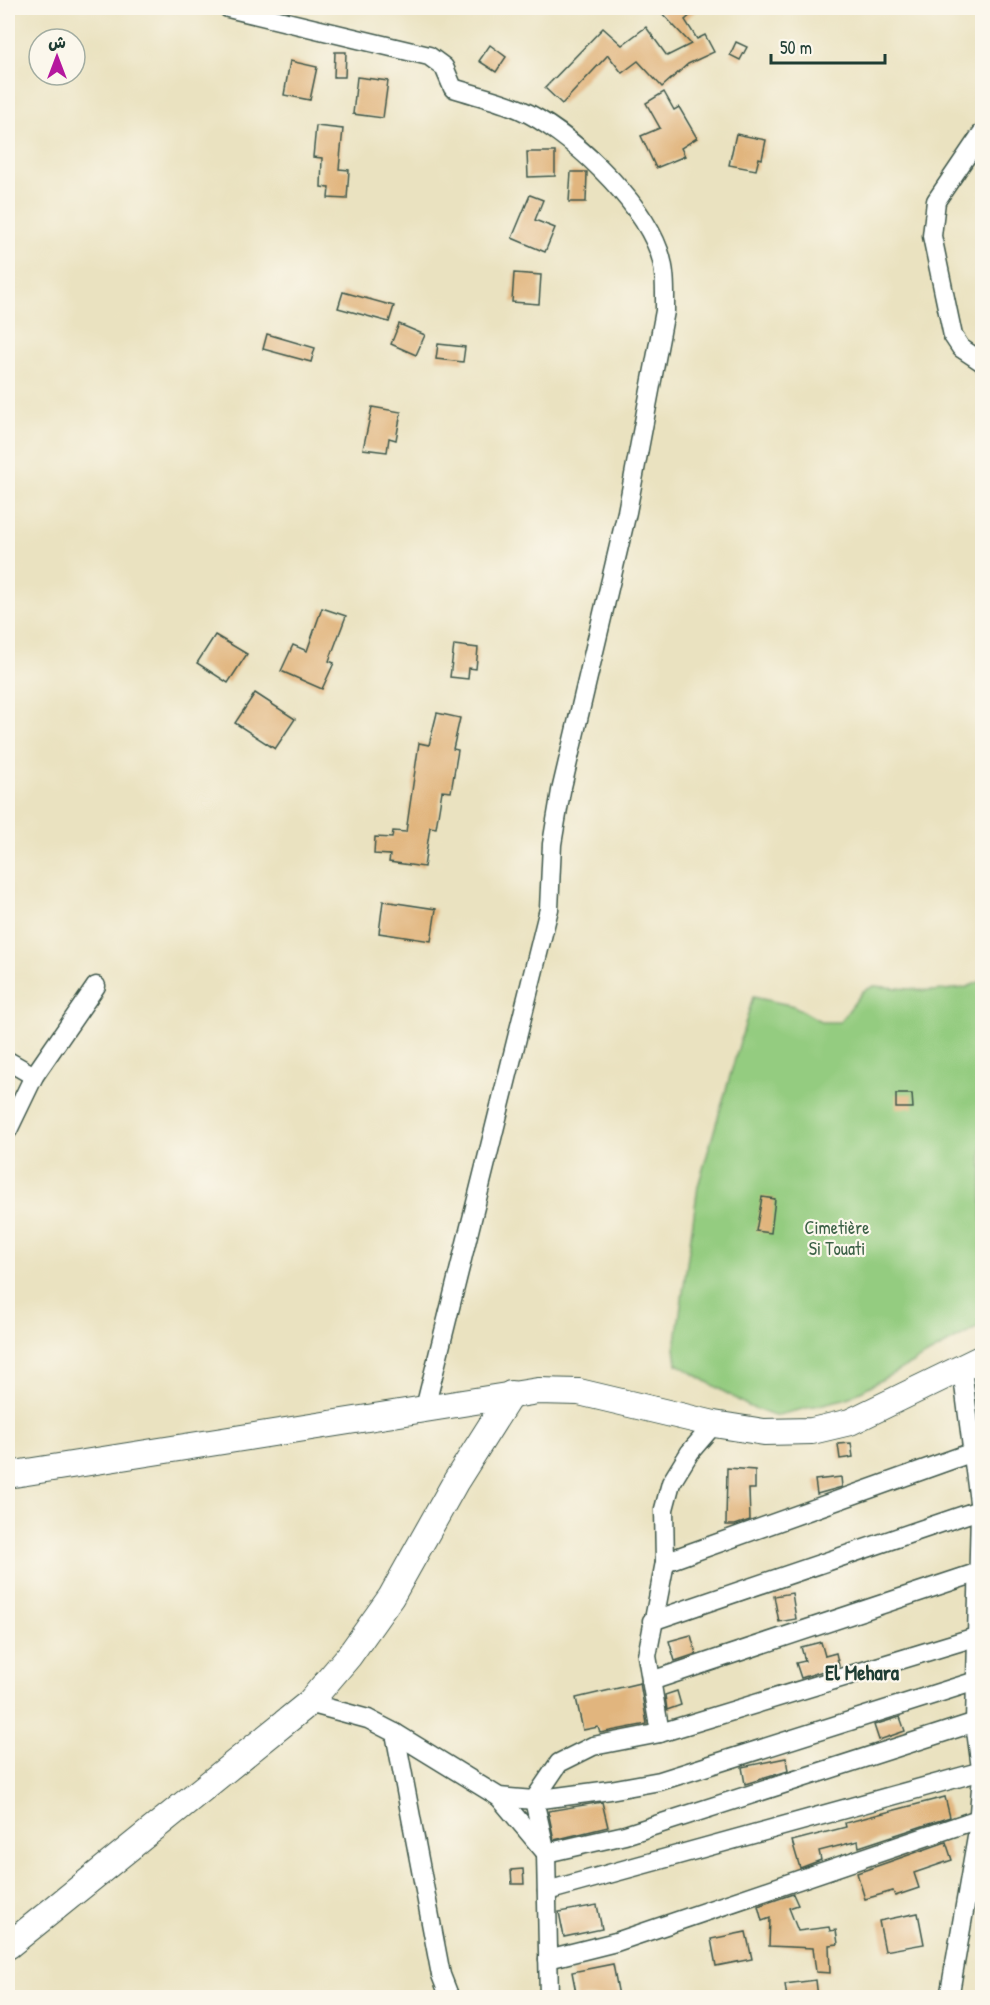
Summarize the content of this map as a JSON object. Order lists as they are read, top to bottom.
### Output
{
  "districts": ["El Mehara"],
  "parks": ["Cimetière Si Touati"],
  "scale_bar": "50 m",
  "north": "top"
}
